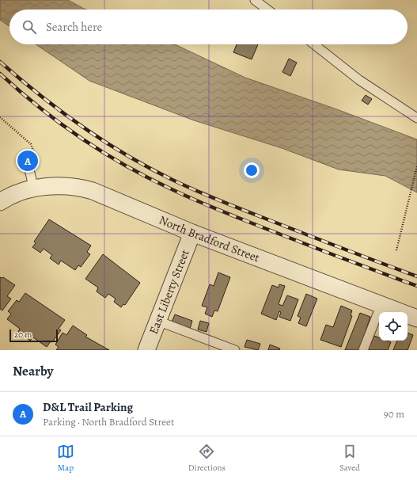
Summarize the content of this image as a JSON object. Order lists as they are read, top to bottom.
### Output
{
  "streets": {
    "street": ["North Bradford Street", "East Liberty Street"]
  },
  "crossings": [
    ["North Bradford Street", "East Liberty Street"]
  ],
  "scale_bar": "20 m",
  "page": {
    "search": "Search here",
    "pins": "A",
    "scale": "20 m",
    "heading": "Nearby",
    "list": [
      {
        "mark": "A",
        "name": "D&L Trail Parking",
        "note": "Parking · North Bradford Street",
        "value": "90 m"
      }
    ],
    "nav": ["Map", "Directions", "Saved"]
  }
}
